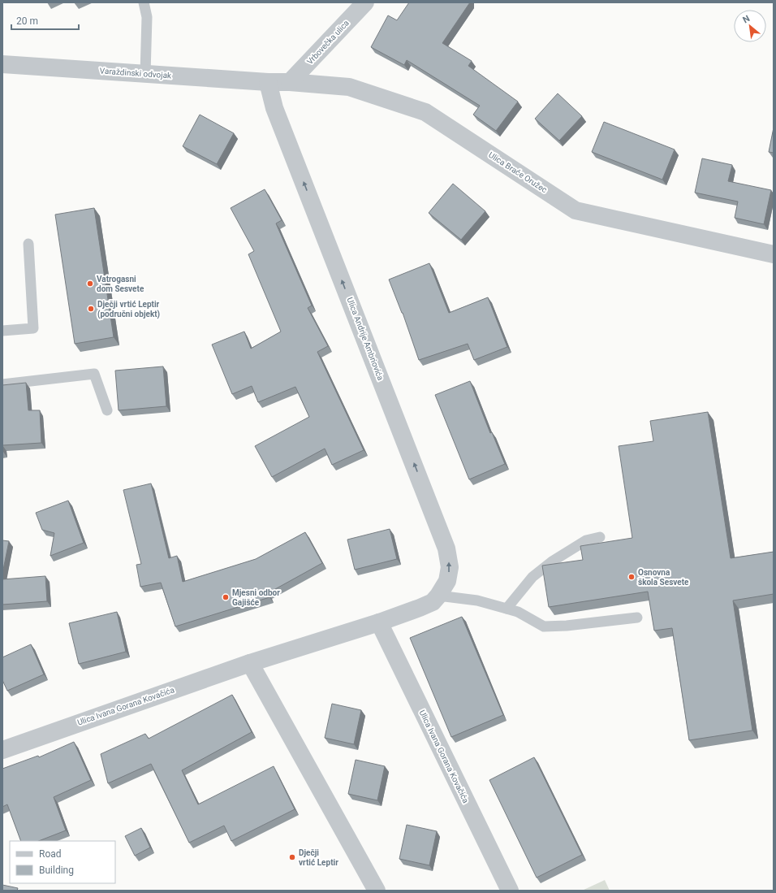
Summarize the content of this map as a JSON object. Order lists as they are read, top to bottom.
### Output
{
  "streets": {
    "street": [
      "Vrbovečka ulica",
      "Varaždinski odvojak",
      "Ulica Braće Oružec",
      "Ulica Andrije Ambriovića",
      "Ulica Ivana Gorana Kovačića"
    ]
  },
  "crossings": [
    ["Vrbovečka ulica", "Ulica Braće Oružec"],
    ["Varaždinski odvojak", "Ulica Braće Oružec"],
    ["Varaždinski odvojak", "Ulica Andrije Ambriovića"],
    ["Ulica Braće Oružec", "Ulica Andrije Ambriovića"],
    ["Ulica Andrije Ambriovića", "Ulica Ivana Gorana Kovačića"]
  ],
  "one_way": ["Ulica Andrije Ambriovića"],
  "places": [
    "Vatrogasni dom Sesvete",
    "Dječji vrtić Leptir (područni objekt)",
    "Osnovna škola Sesvete",
    "Mjesni odbor Gajišće",
    "Dječji vrtić Leptir"
  ],
  "legend": ["Road", "Building"],
  "scale_bar": "20 m",
  "north": "top left"
}
